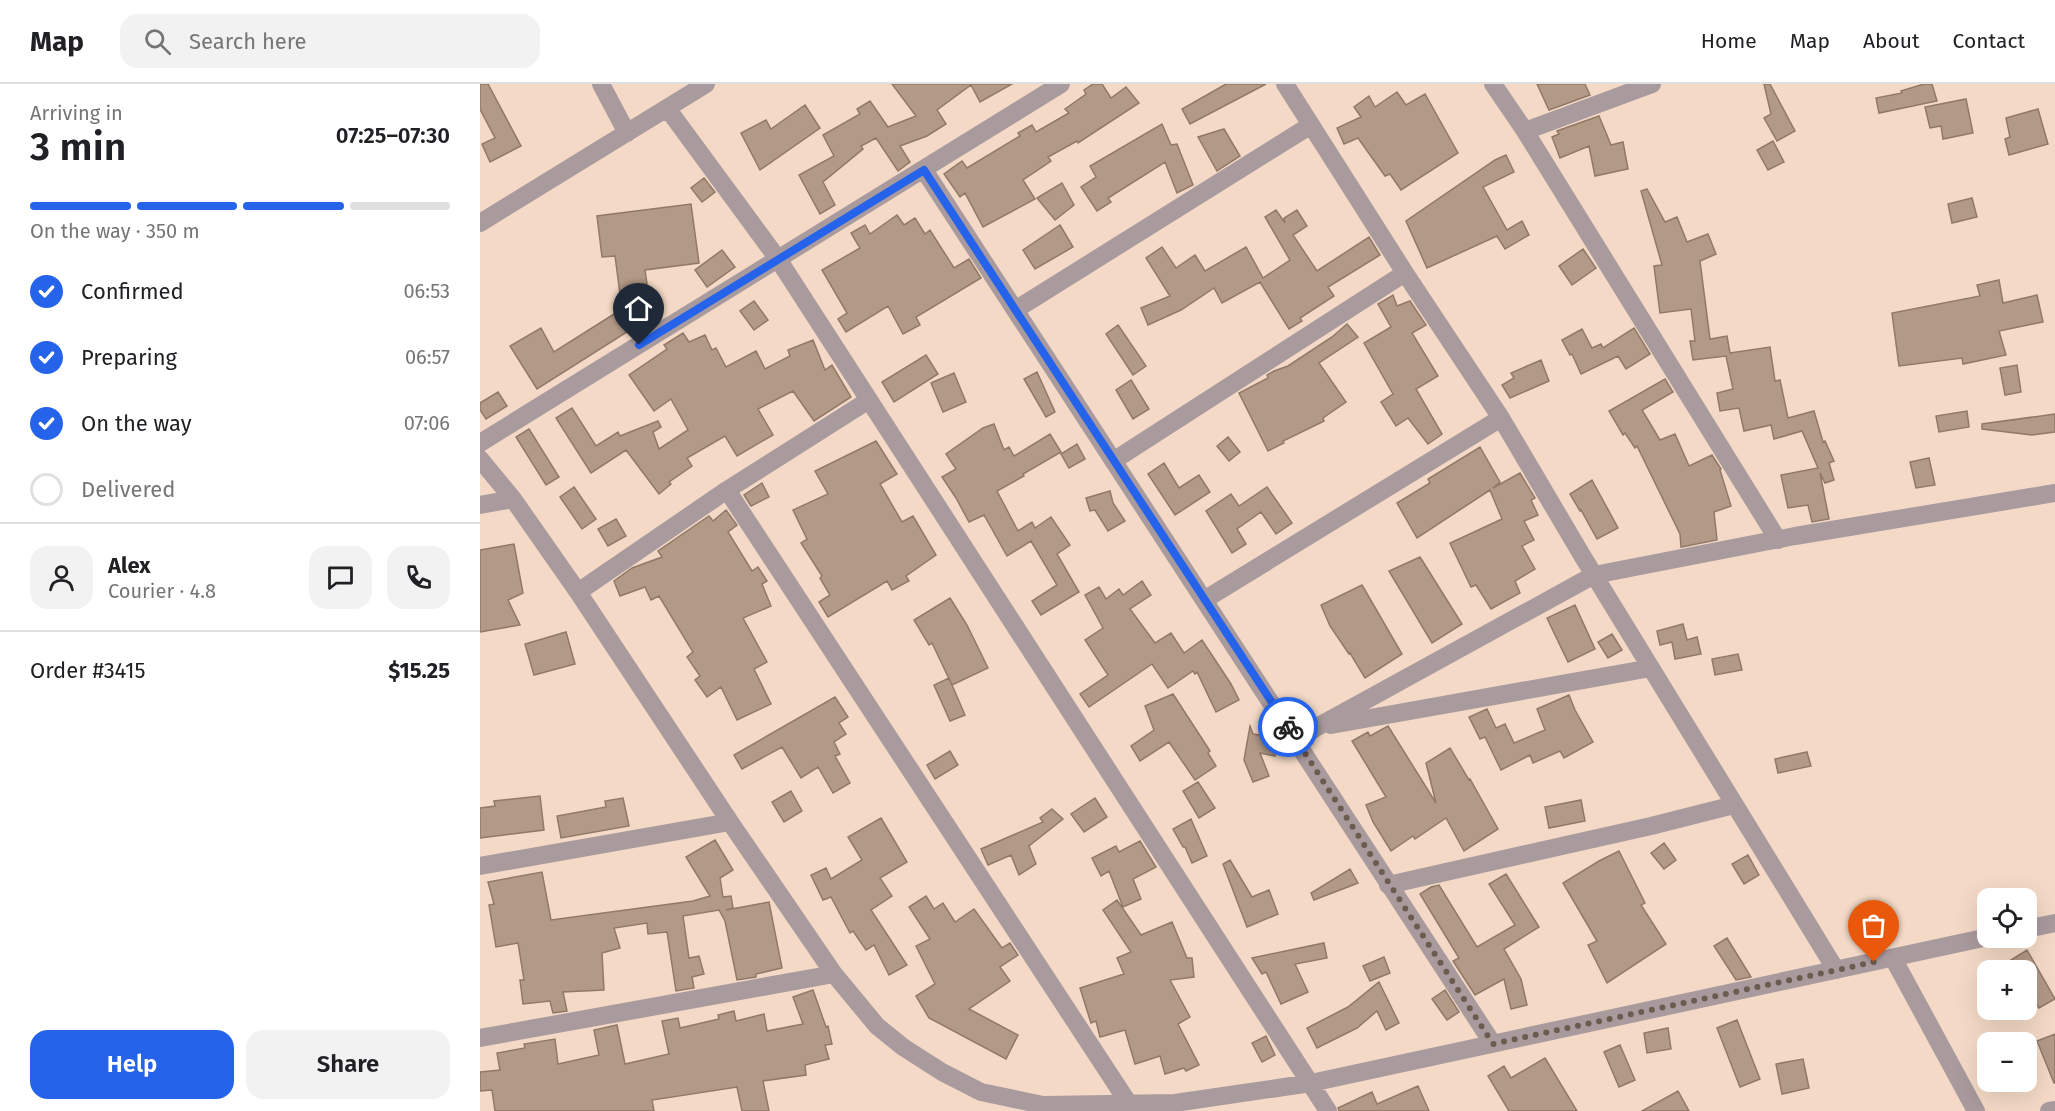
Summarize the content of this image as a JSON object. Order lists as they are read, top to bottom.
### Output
{
  "page": {
    "header": "Map",
    "search": "Search here",
    "nav": [
      "Home",
      "Map",
      "About",
      "Contact"
    ],
    "heading": ["3 min", "Arriving in", "07:25–07:30"],
    "panel": [
      "Alex",
      "Courier · 4.8",
      "Order #3415",
      "$15.25"
    ],
    "bar": "On the way · 350 m",
    "list": [
      ["Confirmed", "06:53"],
      ["Preparing", "06:57"],
      ["On the way", "07:06"],
      "Delivered"
    ],
    "map_buttons": ["+", "−"],
    "buttons": ["Help", "Share"]
  }
}
